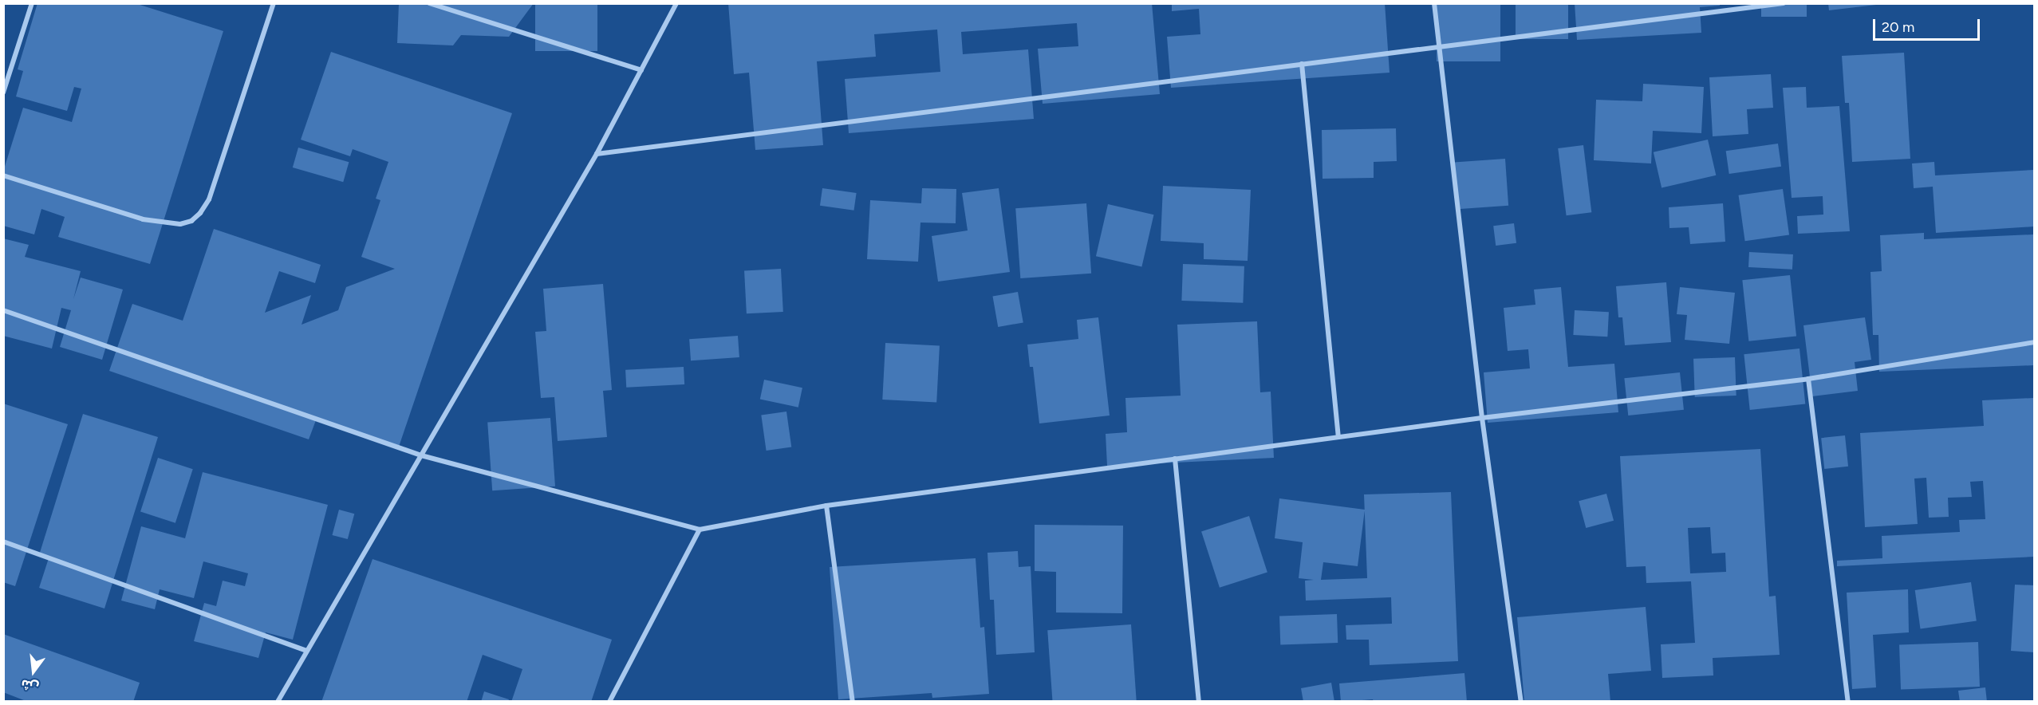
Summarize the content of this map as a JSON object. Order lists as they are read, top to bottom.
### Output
{
  "scale_bar": "20 m",
  "north": "bottom"
}
